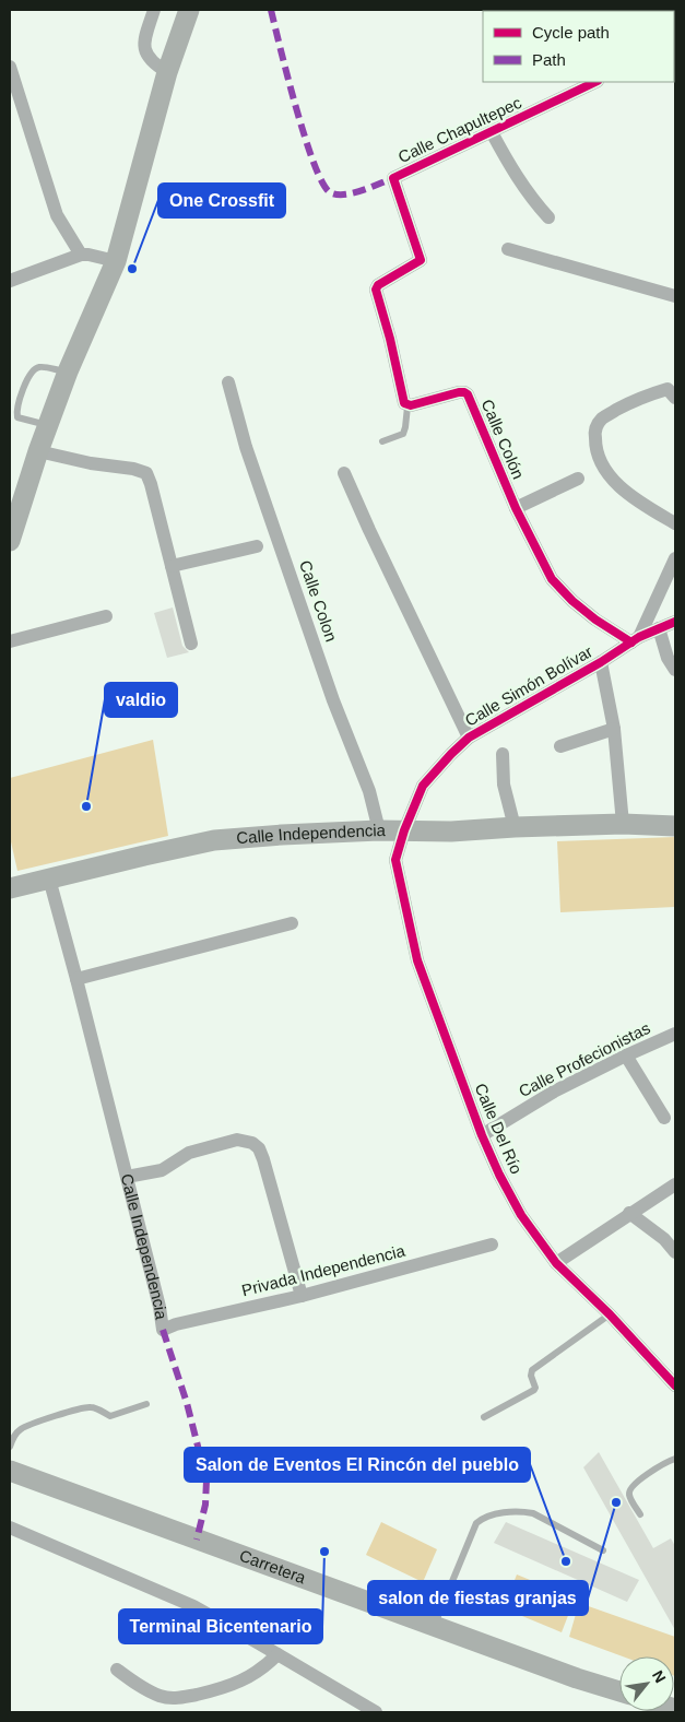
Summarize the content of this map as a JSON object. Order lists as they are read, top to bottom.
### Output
{
  "streets": {
    "street": [
      "Calle Chapultepec",
      "Calle Colón",
      "Calle Colon",
      "Calle Simón Bolívar",
      "Calle Independencia",
      "Calle Profecionistas",
      "Calle Del Río",
      "Privada Independencia",
      "Carretera"
    ]
  },
  "crossings": [
    ["Calle Chapultepec", "Calle Colón"],
    ["Calle Colón", "Calle Simón Bolívar"],
    ["Calle Colon", "Calle Independencia"],
    ["Calle Simón Bolívar", "Calle Independencia"],
    ["Calle Simón Bolívar", "Calle Del Río"],
    ["Calle Independencia", "Calle Del Río"],
    ["Calle Independencia", "Privada Independencia"],
    ["Calle Profecionistas", "Calle Del Río"]
  ],
  "places": [
    "One Crossfit",
    "valdio",
    "salon de fiestas granjas",
    "Terminal Bicentenario",
    "Salon de Eventos El Rincón del pueblo"
  ],
  "legend": ["Cycle path", "Path"],
  "north": "top right"
}
